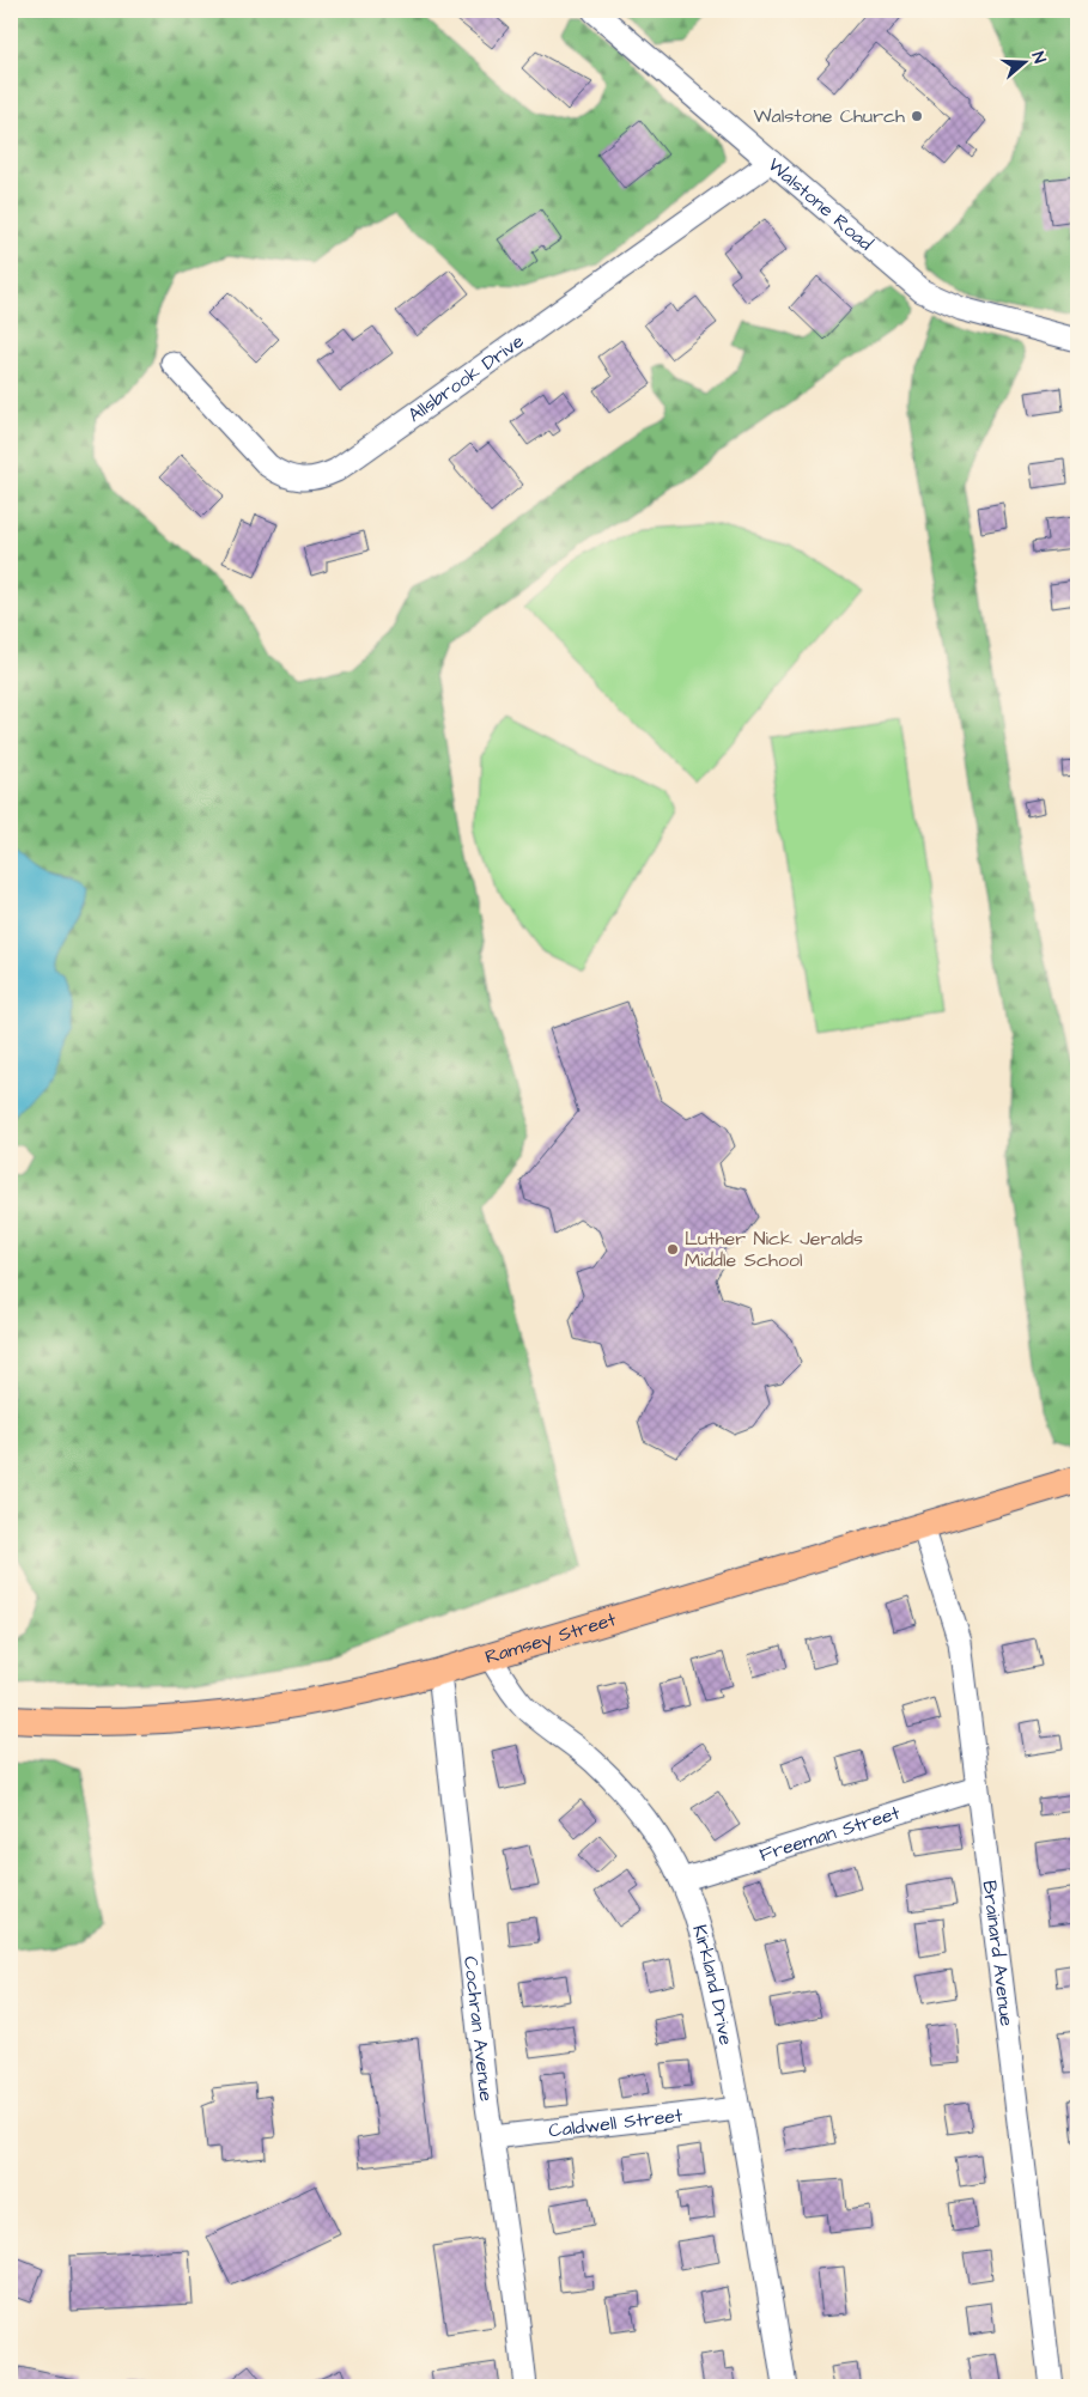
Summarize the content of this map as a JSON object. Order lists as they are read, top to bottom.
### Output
{
  "streets": {
    "main road": ["Ramsey Street"],
    "street": [
      "Walstone Road",
      "Allsbrook Drive",
      "Freeman Street",
      "Brainard Avenue",
      "Kirkland Drive",
      "Cochran Avenue",
      "Caldwell Street"
    ]
  },
  "crossings": [
    ["Walstone Road", "Allsbrook Drive"],
    ["Ramsey Street", "Brainard Avenue"],
    ["Ramsey Street", "Kirkland Drive"],
    ["Ramsey Street", "Cochran Avenue"],
    ["Freeman Street", "Brainard Avenue"],
    ["Freeman Street", "Kirkland Drive"],
    ["Kirkland Drive", "Caldwell Street"],
    ["Cochran Avenue", "Caldwell Street"]
  ],
  "places": ["Walstone Church", "Luther Nick Jeralds Middle School"],
  "north": "right"
}
